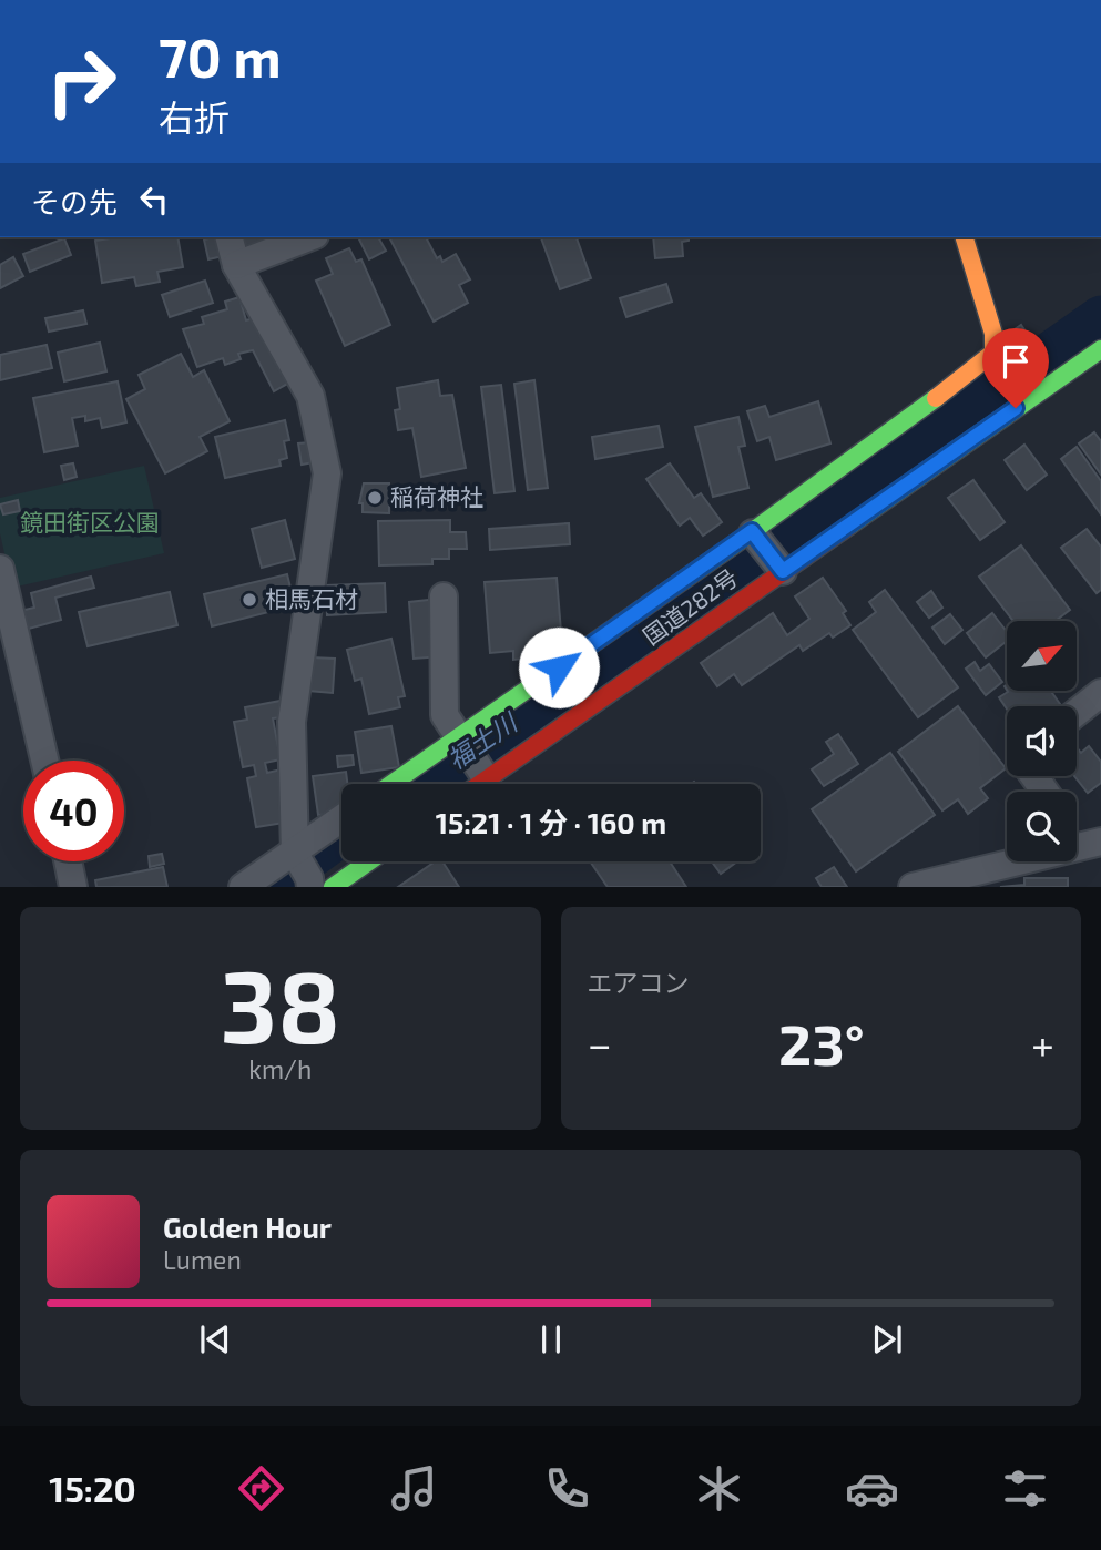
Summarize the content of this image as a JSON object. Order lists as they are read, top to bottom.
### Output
{
  "streets": {
    "main road": ["国道282号"]
  },
  "water": ["福士川"],
  "parks": ["鏡田街区公園"],
  "places": ["稲荷神社", "相馬石材"],
  "north": "top right",
  "page": {
    "turn": ["70 m", "右折"],
    "then": "その先",
    "limit": "40",
    "trip": "15:21 · 1 分 · 160 m",
    "tile": [
      ["38", "km/h"],
      "エアコン"
    ],
    "heat": ["−", "23°", "+"],
    "song": ["Golden Hour", "Lumen"],
    "tabs": "15:20"
  }
}
